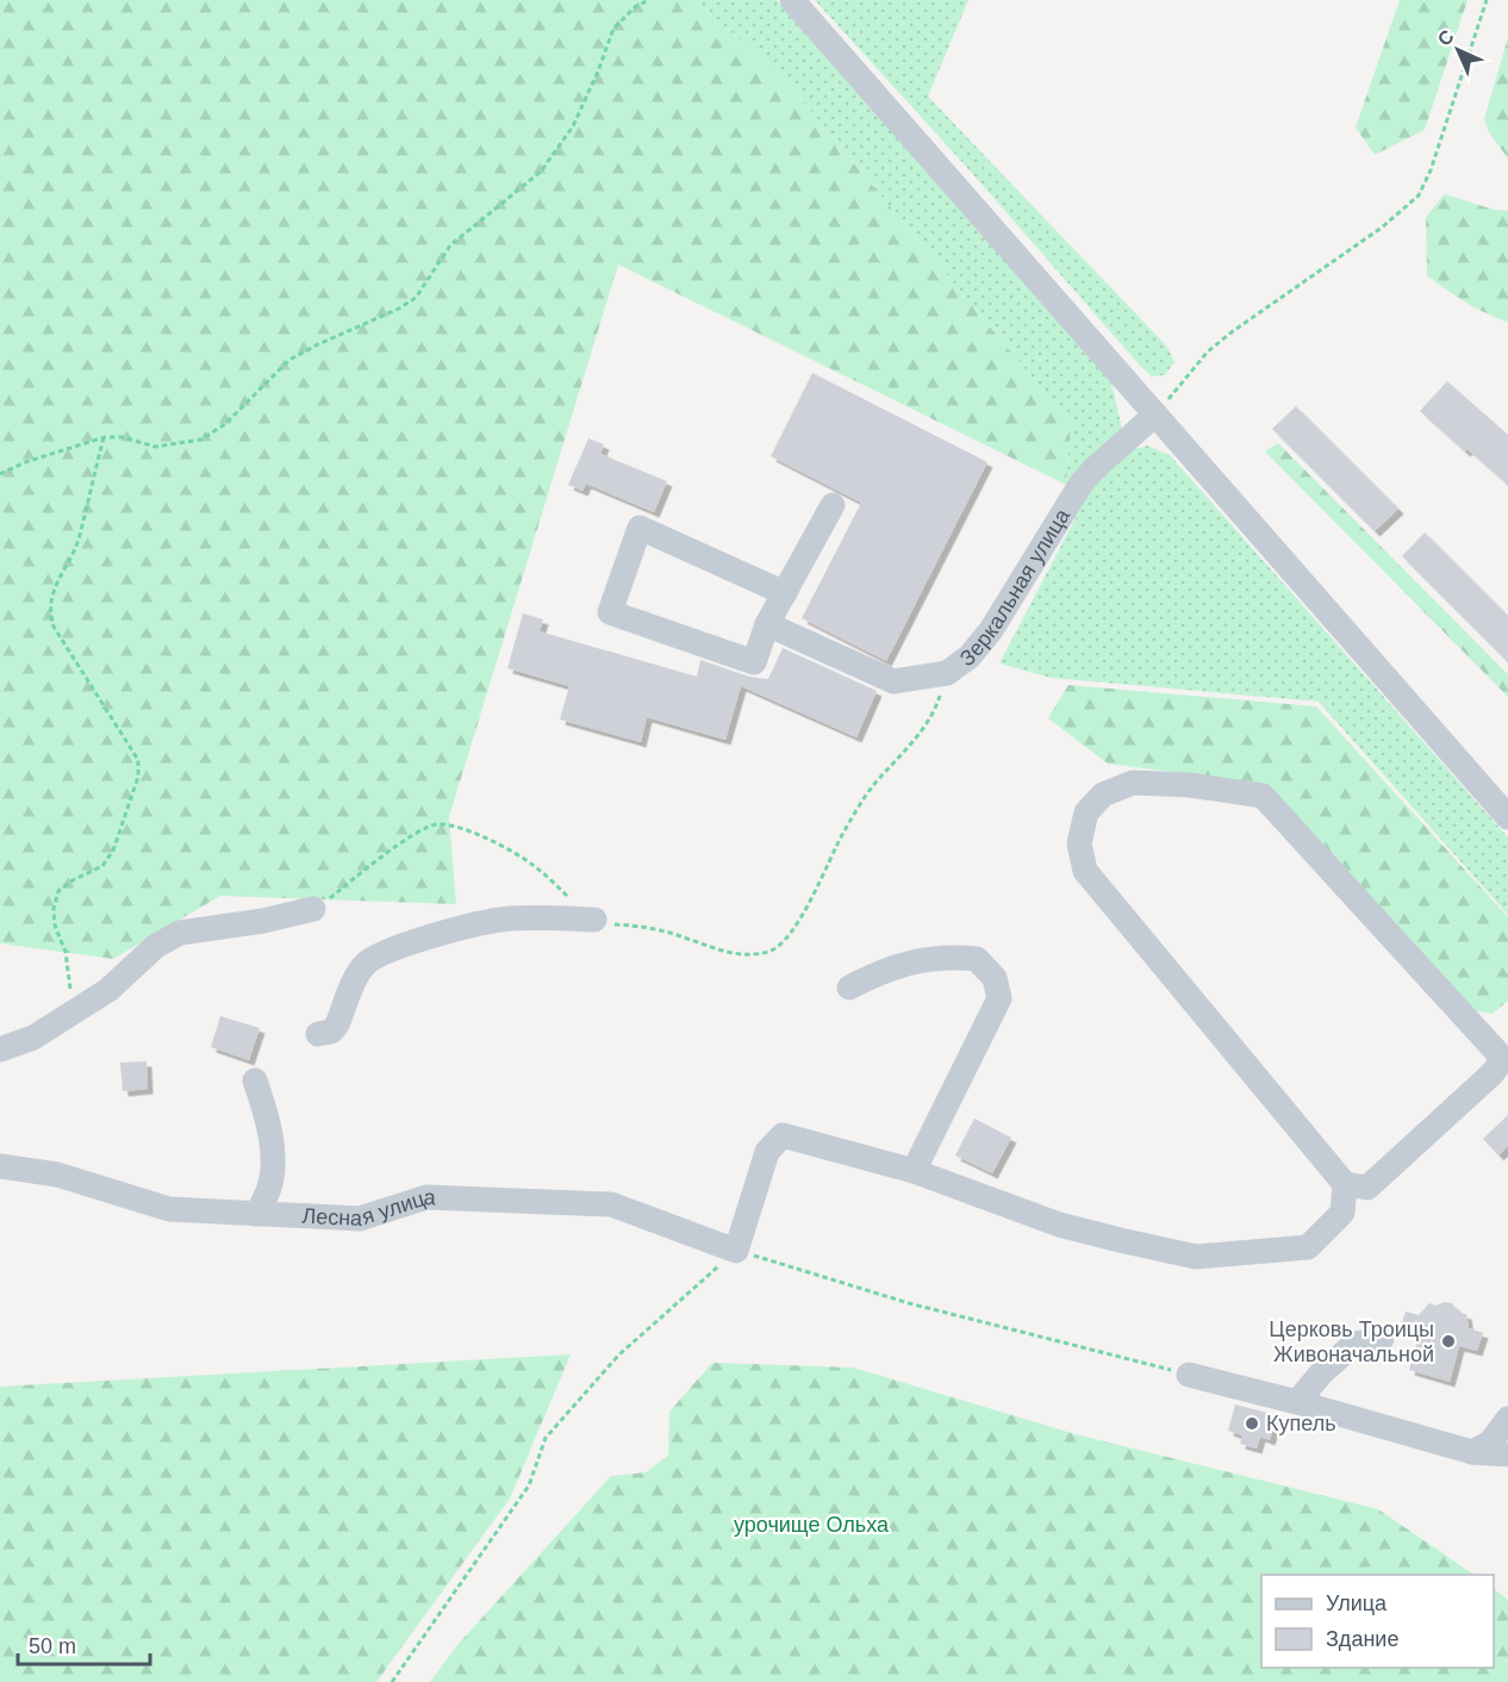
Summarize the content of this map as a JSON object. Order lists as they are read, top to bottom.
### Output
{
  "streets": {
    "street": ["Зеркальная улица", "Лесная улица"]
  },
  "parks": ["урочище Ольха"],
  "places": ["Церковь Троицы Живоначальной", "Купель"],
  "legend": ["Улица", "Здание"],
  "scale_bar": "50 m",
  "north": "top left"
}
